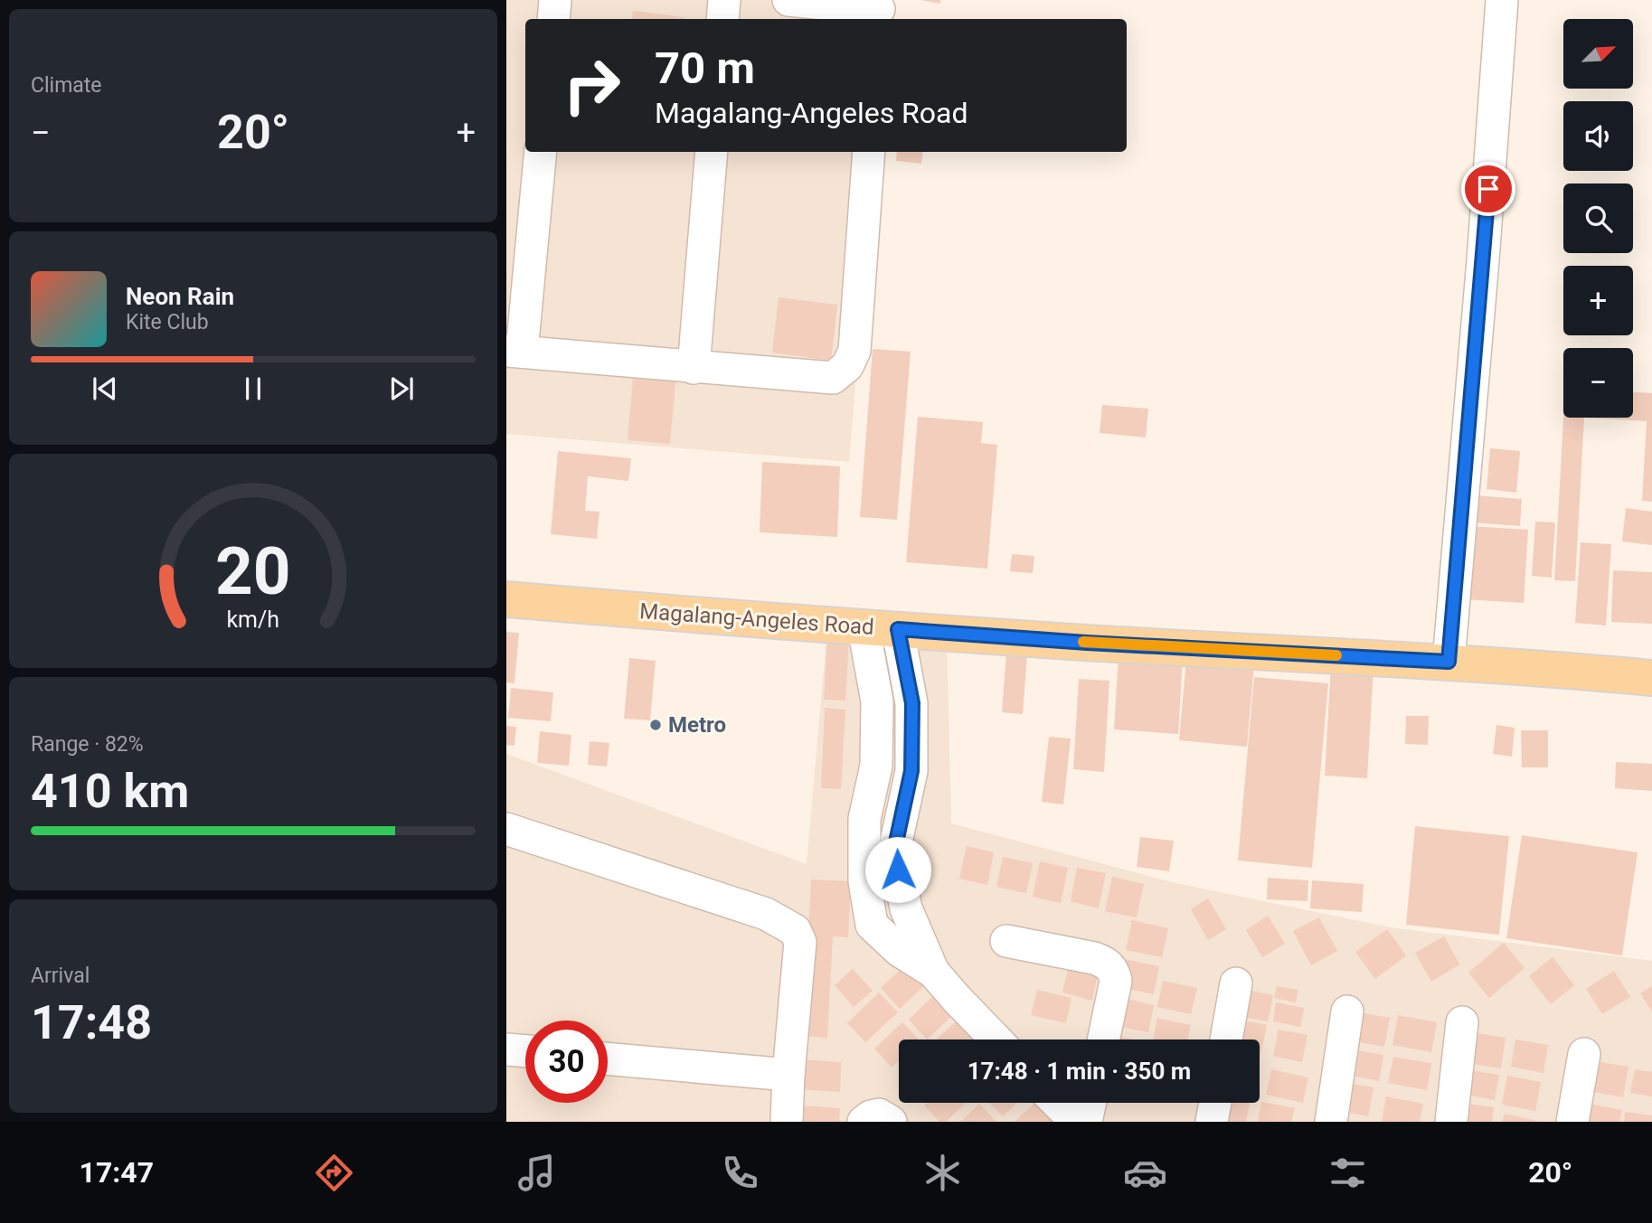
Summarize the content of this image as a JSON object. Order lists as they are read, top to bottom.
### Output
{
  "streets": {
    "main road": ["Magalang-Angeles Road"]
  },
  "places": ["Metro"],
  "north": "top right",
  "page": {
    "tile": [
      "Climate",
      ["Range · 82%", "410 km"],
      ["Arrival", "17:48"]
    ],
    "map_buttons": ["+", "−"],
    "turn": ["70 m", "Magalang-Angeles Road"],
    "heat": ["−", "20°", "+"],
    "song": ["Neon Rain", "Kite Club"],
    "limit": "30",
    "trip": "17:48 · 1 min · 350 m",
    "tabs": ["17:47", "20°"],
    "gauge": ["20", "km/h"]
  }
}
